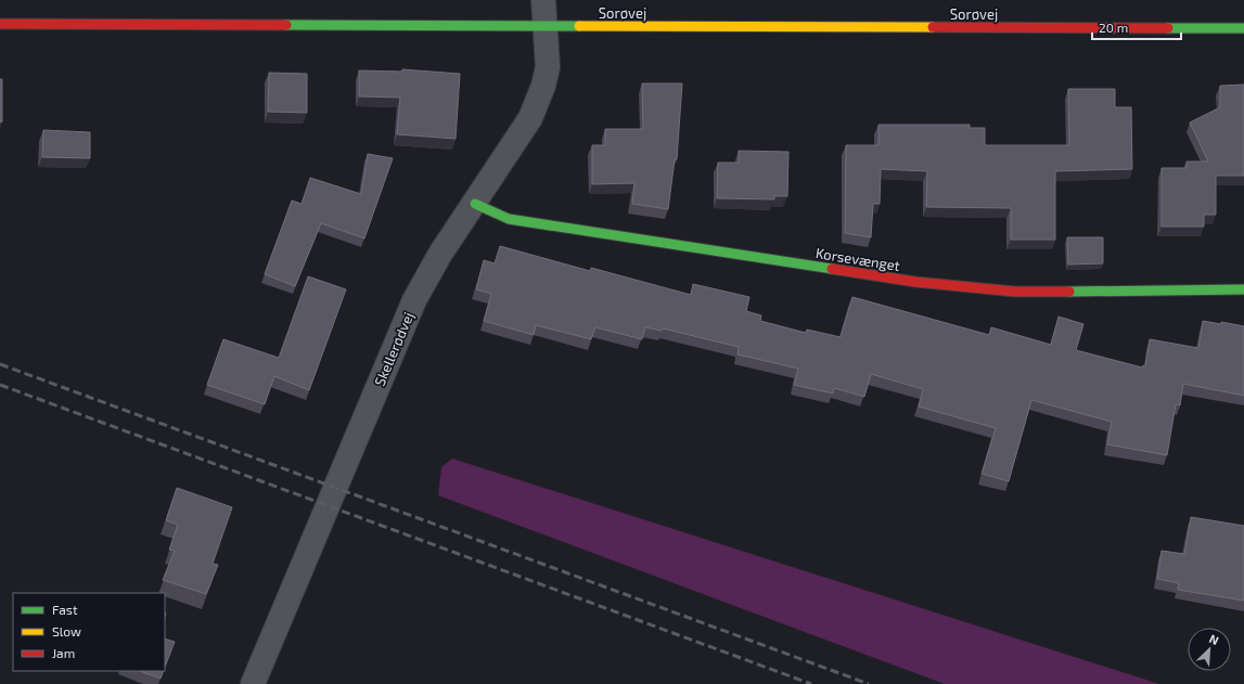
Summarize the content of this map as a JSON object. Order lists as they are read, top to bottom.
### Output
{
  "streets": {
    "main road": ["Sorøvej", "Korsevænget"],
    "street": ["Skellerødvej"]
  },
  "crossings": [
    ["Sorøvej", "Skellerødvej"],
    ["Korsevænget", "Skellerødvej"]
  ],
  "legend": ["Fast", "Slow", "Jam"],
  "scale_bar": "20 m",
  "north": "top right"
}
